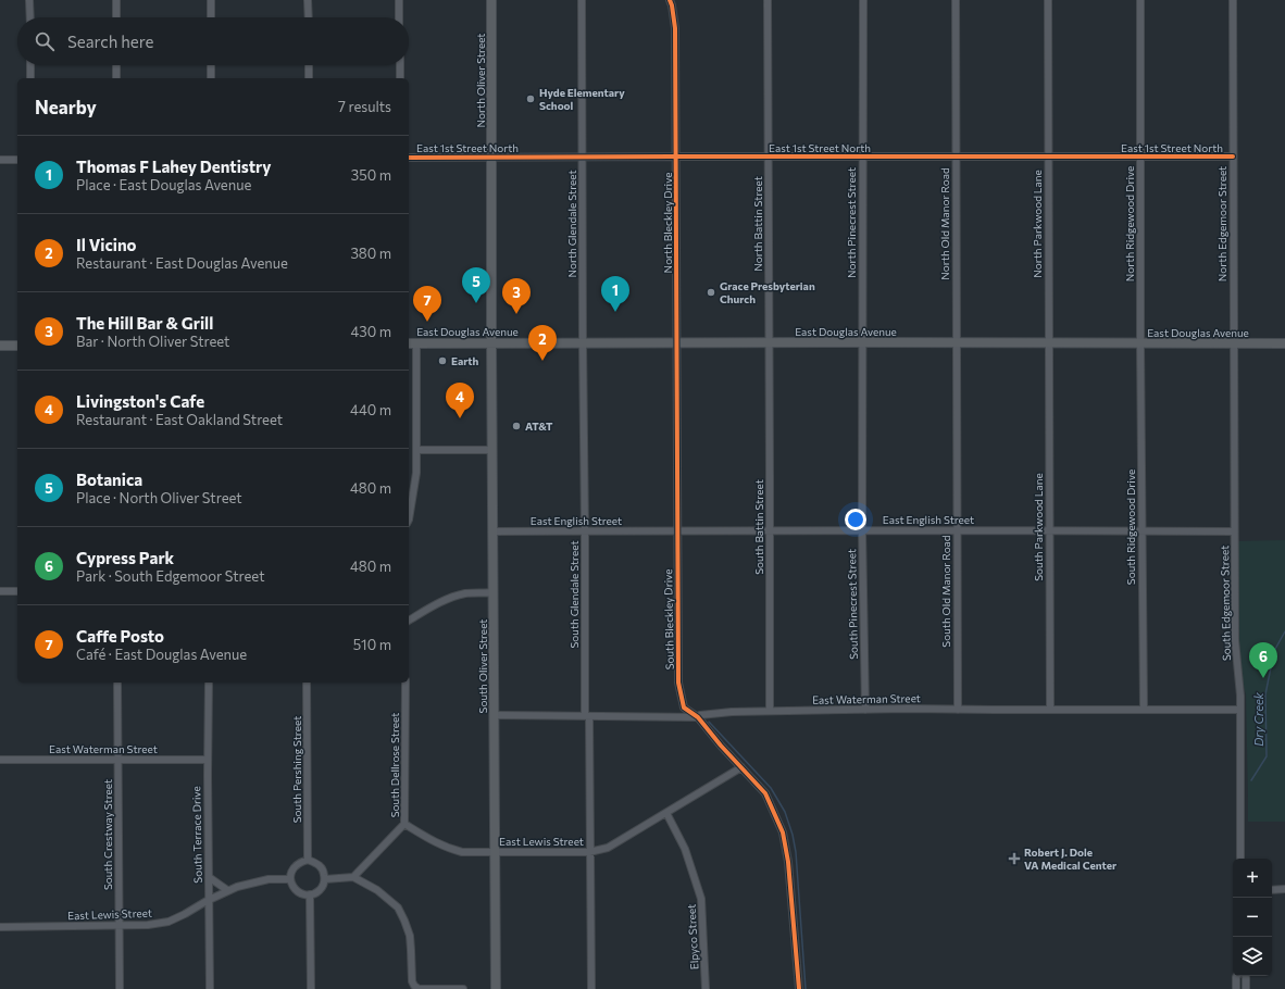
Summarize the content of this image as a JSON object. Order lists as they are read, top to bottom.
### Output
{
  "streets": {
    "main road": ["North Oliver Street", "East Douglas Avenue", "South Oliver Street"],
    "street": [
      "East 1st Street North",
      "North Bleckley Drive",
      "North Pinecrest Street",
      "North Glendale Street",
      "North Battin Street",
      "North Old Manor Road",
      "North Parkwood Lane",
      "North Ridgewood Drive",
      "North Edgemoor Street",
      "East English Street",
      "South Battin Street",
      "South Parkwood Lane",
      "South Ridgewood Drive",
      "South Old Manor Road",
      "South Glendale Street",
      "South Edgemoor Street",
      "South Pinecrest Street",
      "South Bleckley Drive",
      "East Waterman Street",
      "South Dellrose Street",
      "South Pershing Street",
      "South Crestway Street",
      "South Terrace Drive",
      "East Lewis Street",
      "Elpyco Street"
    ]
  },
  "crossings": [
    ["North Oliver Street", "East 1st Street North"],
    ["North Oliver Street", "East Douglas Avenue"],
    ["North Oliver Street", "South Oliver Street"],
    ["East 1st Street North", "North Bleckley Drive"],
    ["East 1st Street North", "North Pinecrest Street"],
    ["East 1st Street North", "North Glendale Street"],
    ["East 1st Street North", "North Battin Street"],
    ["East 1st Street North", "North Old Manor Road"],
    ["East 1st Street North", "North Parkwood Lane"],
    ["East 1st Street North", "North Ridgewood Drive"],
    ["East 1st Street North", "North Edgemoor Street"],
    ["North Bleckley Drive", "East Douglas Avenue"],
    ["North Bleckley Drive", "South Bleckley Drive"],
    ["North Pinecrest Street", "East Douglas Avenue"],
    ["North Pinecrest Street", "South Pinecrest Street"],
    ["North Glendale Street", "East Douglas Avenue"],
    ["North Glendale Street", "South Glendale Street"],
    ["North Battin Street", "East Douglas Avenue"],
    ["North Battin Street", "South Battin Street"],
    ["North Old Manor Road", "East Douglas Avenue"],
    ["North Old Manor Road", "South Old Manor Road"],
    ["North Parkwood Lane", "East Douglas Avenue"],
    ["North Parkwood Lane", "South Parkwood Lane"],
    ["North Ridgewood Drive", "East Douglas Avenue"],
    ["North Ridgewood Drive", "South Ridgewood Drive"],
    ["North Edgemoor Street", "East Douglas Avenue"],
    ["North Edgemoor Street", "South Edgemoor Street"],
    ["East Douglas Avenue", "South Battin Street"],
    ["East Douglas Avenue", "South Parkwood Lane"],
    ["East Douglas Avenue", "South Ridgewood Drive"],
    ["East Douglas Avenue", "South Old Manor Road"],
    ["East Douglas Avenue", "South Glendale Street"],
    ["East Douglas Avenue", "South Edgemoor Street"],
    ["East Douglas Avenue", "South Pinecrest Street"],
    ["East Douglas Avenue", "South Bleckley Drive"],
    ["East Douglas Avenue", "South Oliver Street"],
    ["East English Street", "South Battin Street"],
    ["East English Street", "South Parkwood Lane"],
    ["East English Street", "South Ridgewood Drive"],
    ["East English Street", "South Old Manor Road"],
    ["East English Street", "South Glendale Street"],
    ["East English Street", "South Edgemoor Street"],
    ["East English Street", "South Pinecrest Street"],
    ["East English Street", "South Bleckley Drive"],
    ["East English Street", "South Oliver Street"],
    ["South Battin Street", "East Waterman Street"],
    ["South Parkwood Lane", "East Waterman Street"],
    ["South Ridgewood Drive", "East Waterman Street"],
    ["South Old Manor Road", "East Waterman Street"],
    ["South Glendale Street", "East Waterman Street"],
    ["South Glendale Street", "East Lewis Street"],
    ["South Edgemoor Street", "East Waterman Street"],
    ["South Pinecrest Street", "East Waterman Street"],
    ["South Bleckley Drive", "East Waterman Street"],
    ["South Bleckley Drive", "East Lewis Street"],
    ["South Oliver Street", "East Waterman Street"],
    ["South Oliver Street", "East Lewis Street"],
    ["East Waterman Street", "South Crestway Street"],
    ["East Waterman Street", "South Terrace Drive"],
    ["South Dellrose Street", "East Lewis Street"],
    ["South Pershing Street", "East Lewis Street"],
    ["South Crestway Street", "East Lewis Street"],
    ["South Terrace Drive", "East Lewis Street"],
    ["East Lewis Street", "Elpyco Street"]
  ],
  "water": ["Dry Creek"],
  "places": {
    "other": [
      "Hyde Elementary School",
      "Grace Presbyterian Church",
      "Earth",
      "AT&T"
    ],
    "health": ["Robert J. Dole VA Medical Center"]
  },
  "page": {
    "search": "Search here",
    "heading": ["Nearby", "7 results"],
    "list": [
      {
        "mark": "1",
        "name": "Thomas F Lahey Dentistry",
        "note": "Place · East Douglas Avenue",
        "value": "350 m"
      },
      {
        "mark": "2",
        "name": "Il Vicino",
        "note": "Restaurant · East Douglas Avenue",
        "value": "380 m"
      },
      {
        "mark": "3",
        "name": "The Hill Bar & Grill",
        "note": "Bar · North Oliver Street",
        "value": "430 m"
      },
      {
        "mark": "4",
        "name": "Livingston's Cafe",
        "note": "Restaurant · East Oakland Street",
        "value": "440 m"
      },
      {
        "mark": "5",
        "name": "Botanica",
        "note": "Place · North Oliver Street",
        "value": "480 m"
      },
      {
        "mark": "6",
        "name": "Cypress Park",
        "note": "Park · South Edgemoor Street",
        "value": "480 m"
      },
      {
        "mark": "7",
        "name": "Caffe Posto",
        "note": "Café · East Douglas Avenue",
        "value": "510 m"
      }
    ],
    "pins": [
      "5",
      "1",
      "3",
      "7",
      "2",
      "4",
      "6"
    ],
    "map_buttons": ["+", "−"]
  }
}
